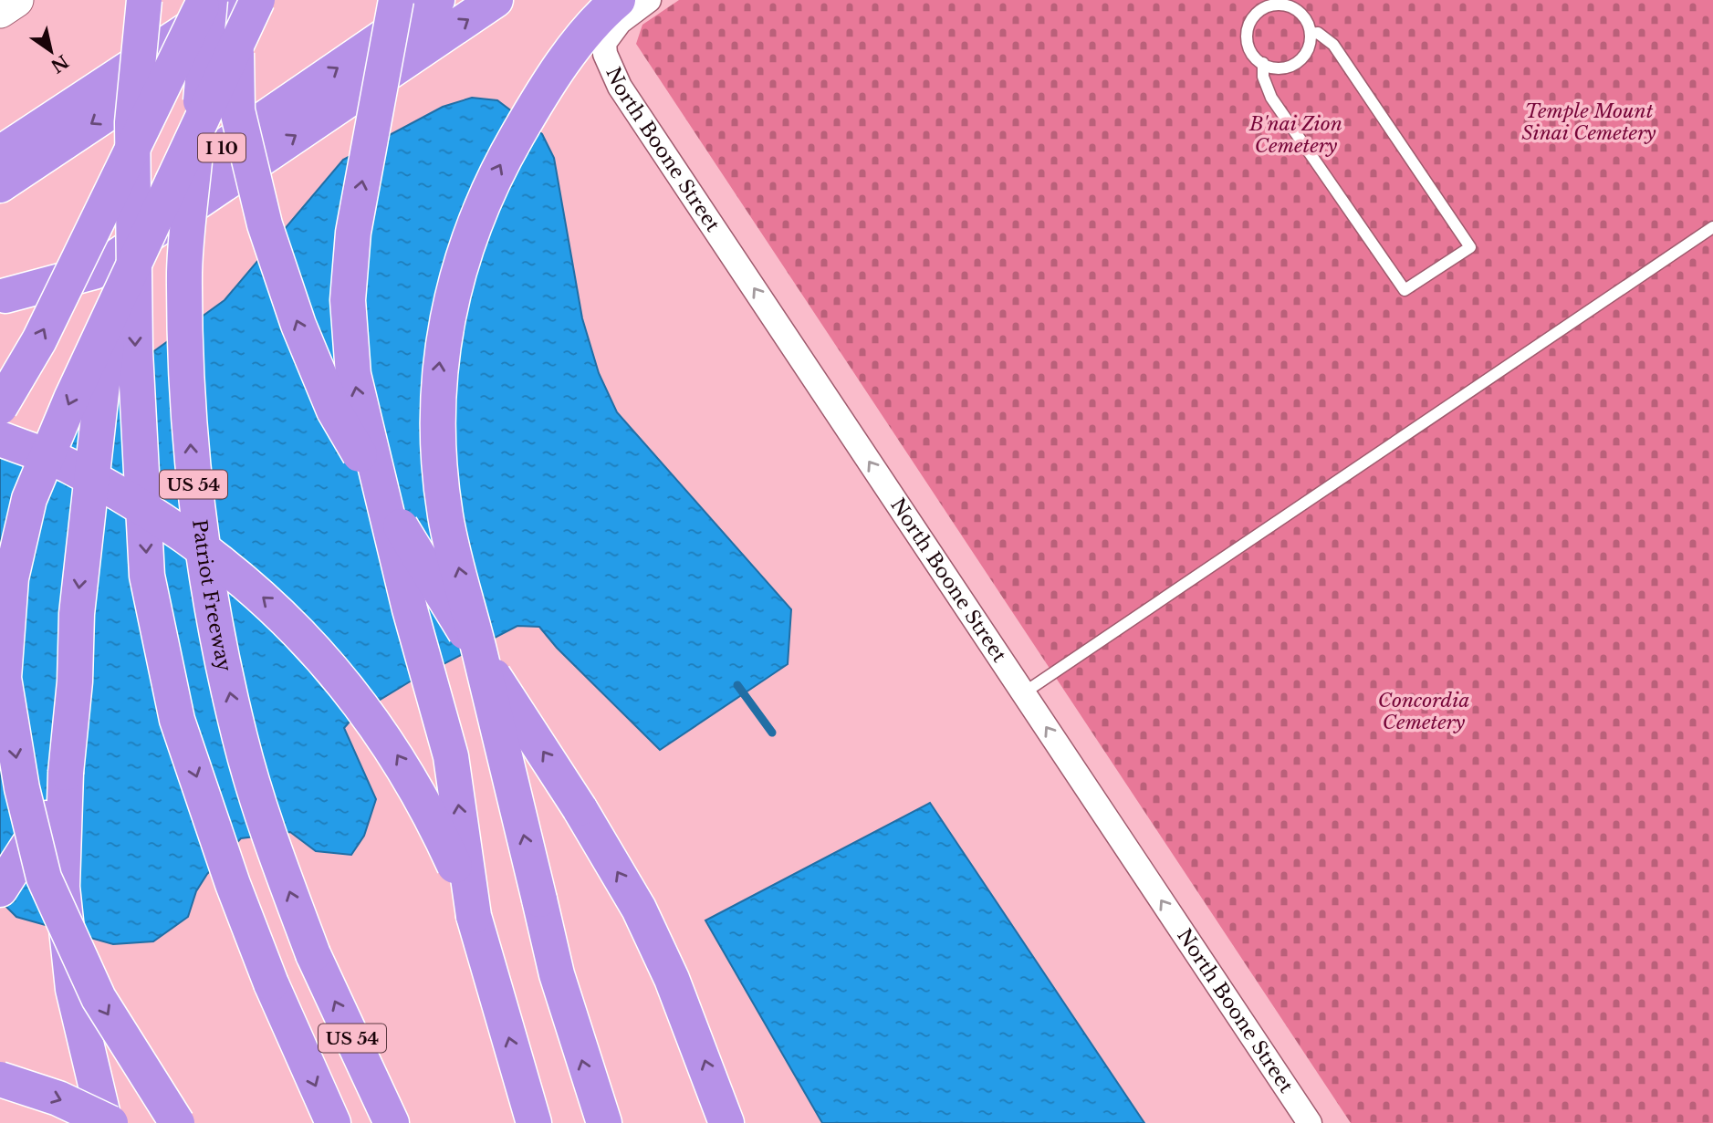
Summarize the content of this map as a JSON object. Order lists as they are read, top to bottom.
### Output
{
  "streets": {
    "highway": ["I 10", "US 54", "Patriot Freeway"],
    "street": ["North Boone Street"]
  },
  "one_way": ["North Boone Street"],
  "parks": ["Temple Mount Sinai Cemetery", "B'nai Zion Cemetery", "Concordia Cemetery"],
  "north": "bottom right"
}
